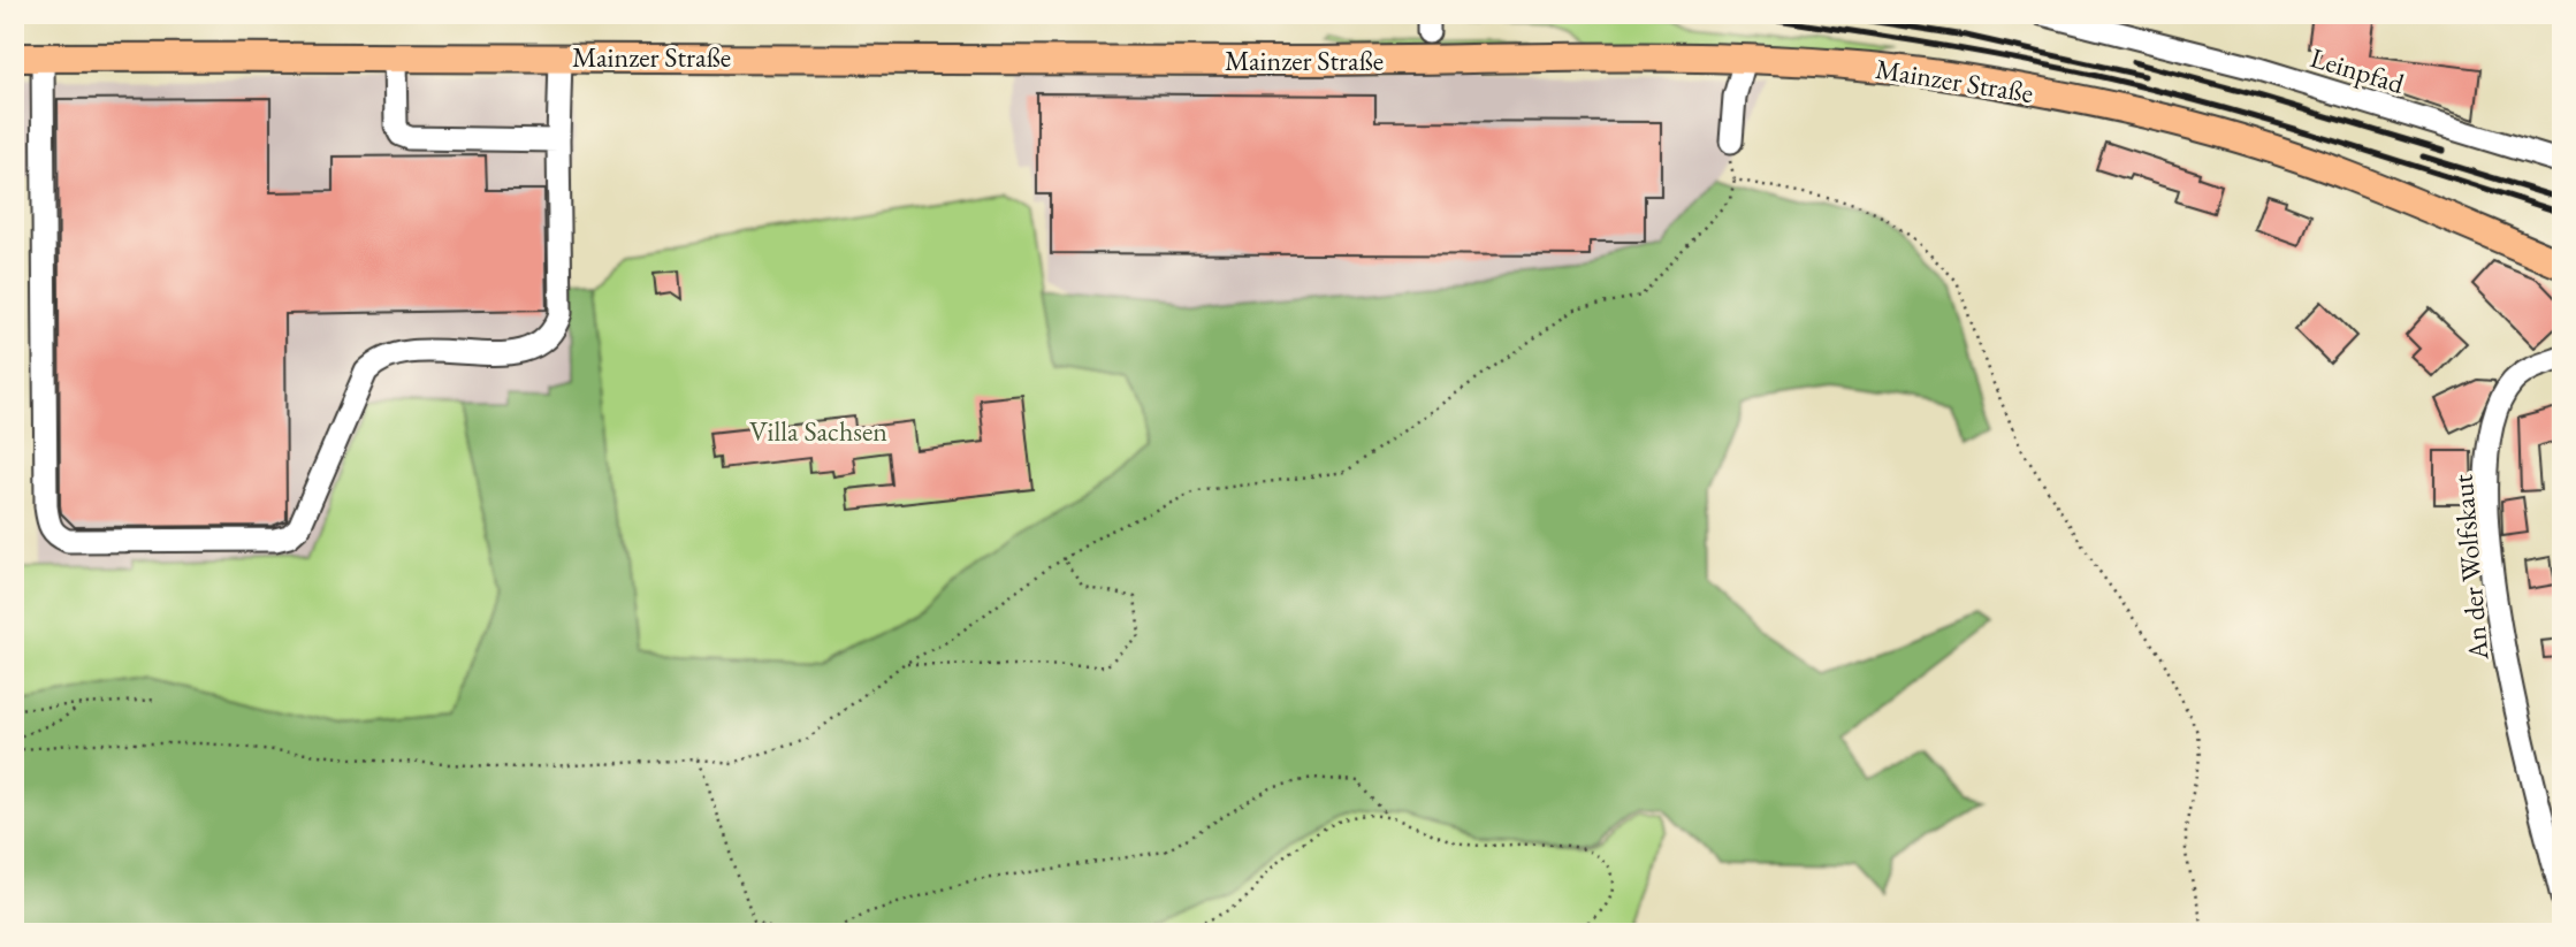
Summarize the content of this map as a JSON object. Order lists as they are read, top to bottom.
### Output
{
  "streets": {
    "main road": ["Mainzer Straße"],
    "street": ["Leinpfad", "An der Wolfskaut"]
  },
  "parks": ["Villa Sachsen"]
}
